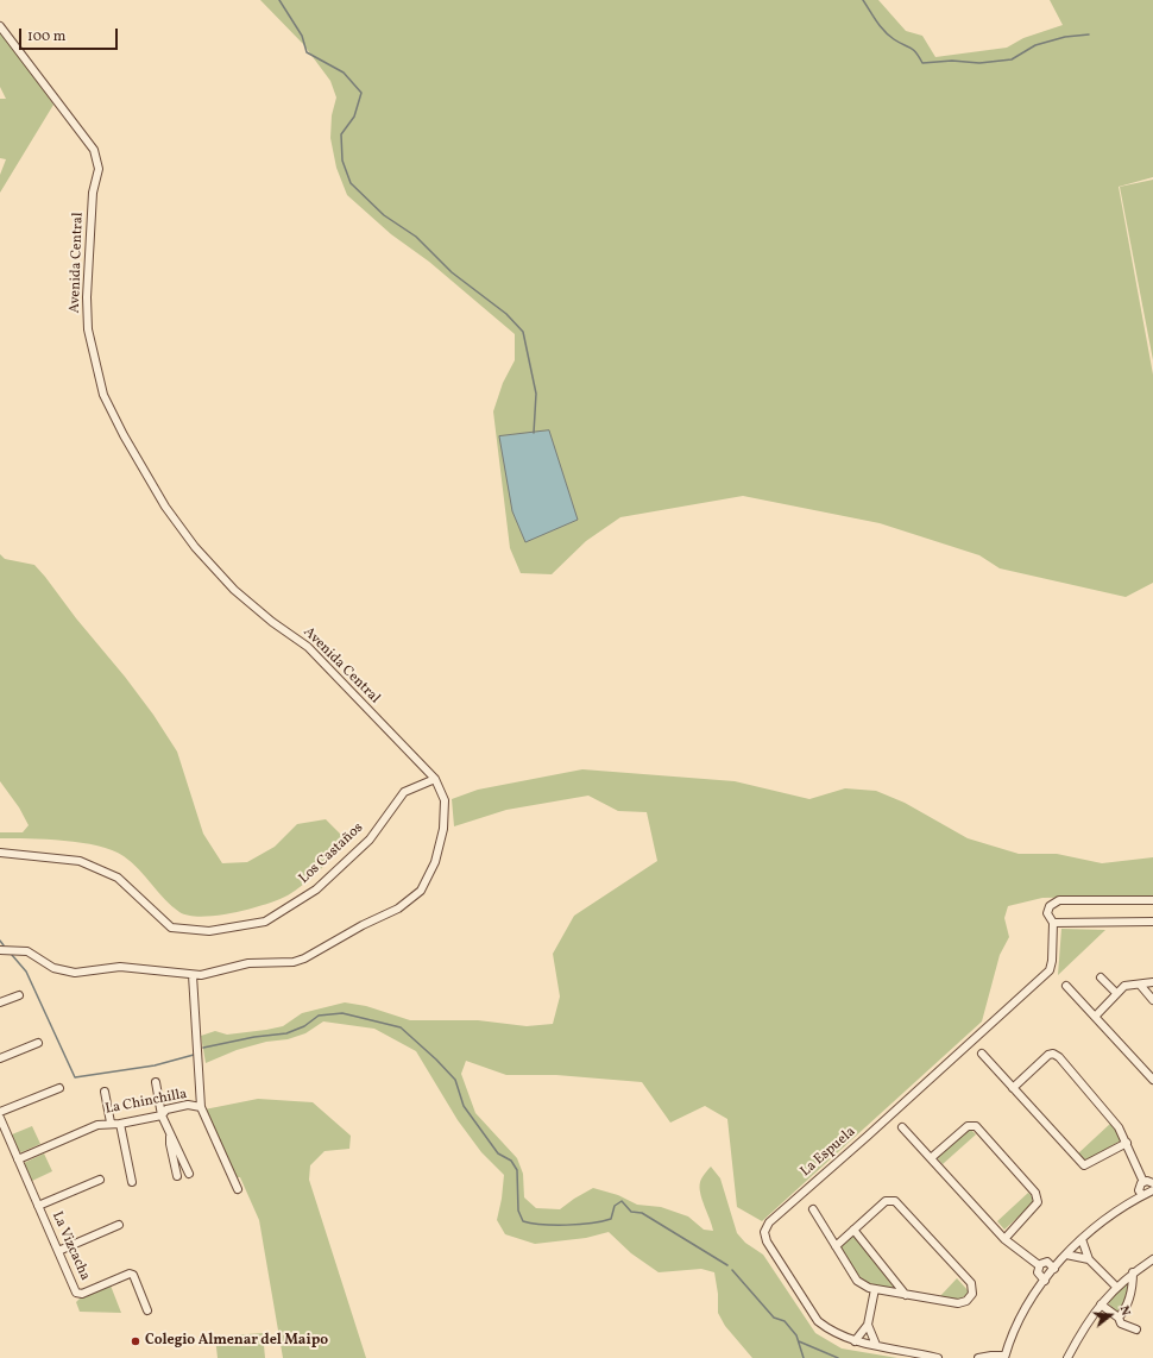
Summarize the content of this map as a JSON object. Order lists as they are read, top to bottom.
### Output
{
  "streets": {
    "street": [
      "Avenida Central",
      "Los Castaños",
      "La Chinchilla",
      "La Espuela",
      "La Vizcacha"
    ]
  },
  "crossings": [
    ["Avenida Central", "Los Castaños"],
    ["La Chinchilla", "La Vizcacha"]
  ],
  "places": ["Colegio Almenar del Maipo"],
  "scale_bar": "100 m",
  "north": "right"
}
